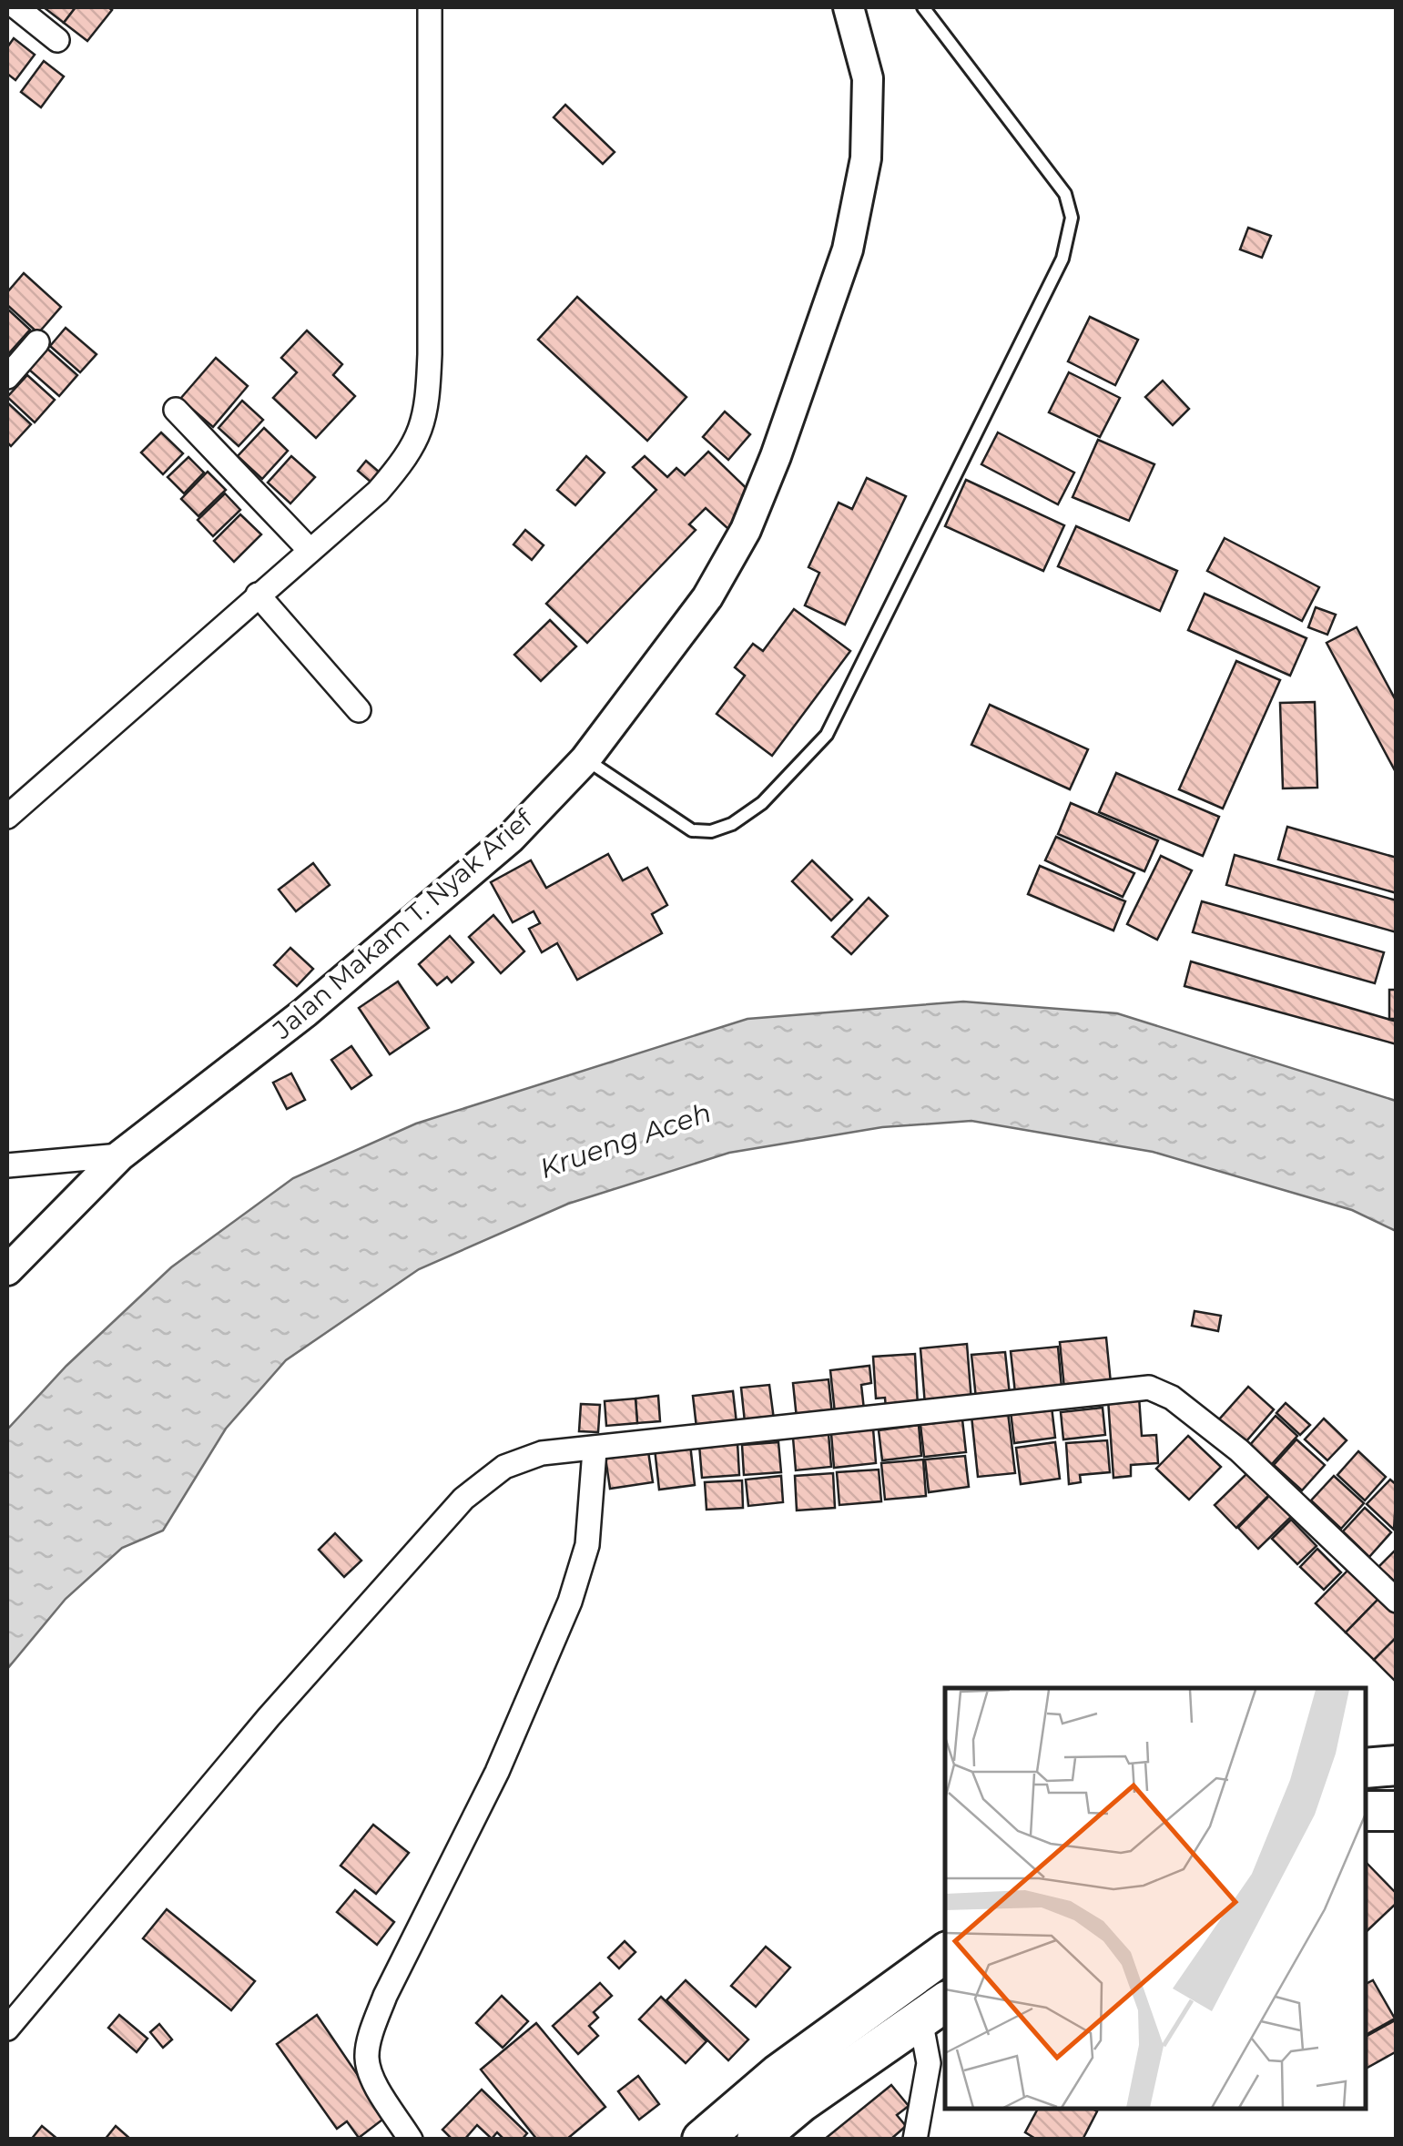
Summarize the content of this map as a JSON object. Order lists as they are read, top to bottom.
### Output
{
  "streets": {
    "street": ["Jalan Makam T. Nyak Arief"]
  },
  "water": ["Krueng Aceh"]
}
